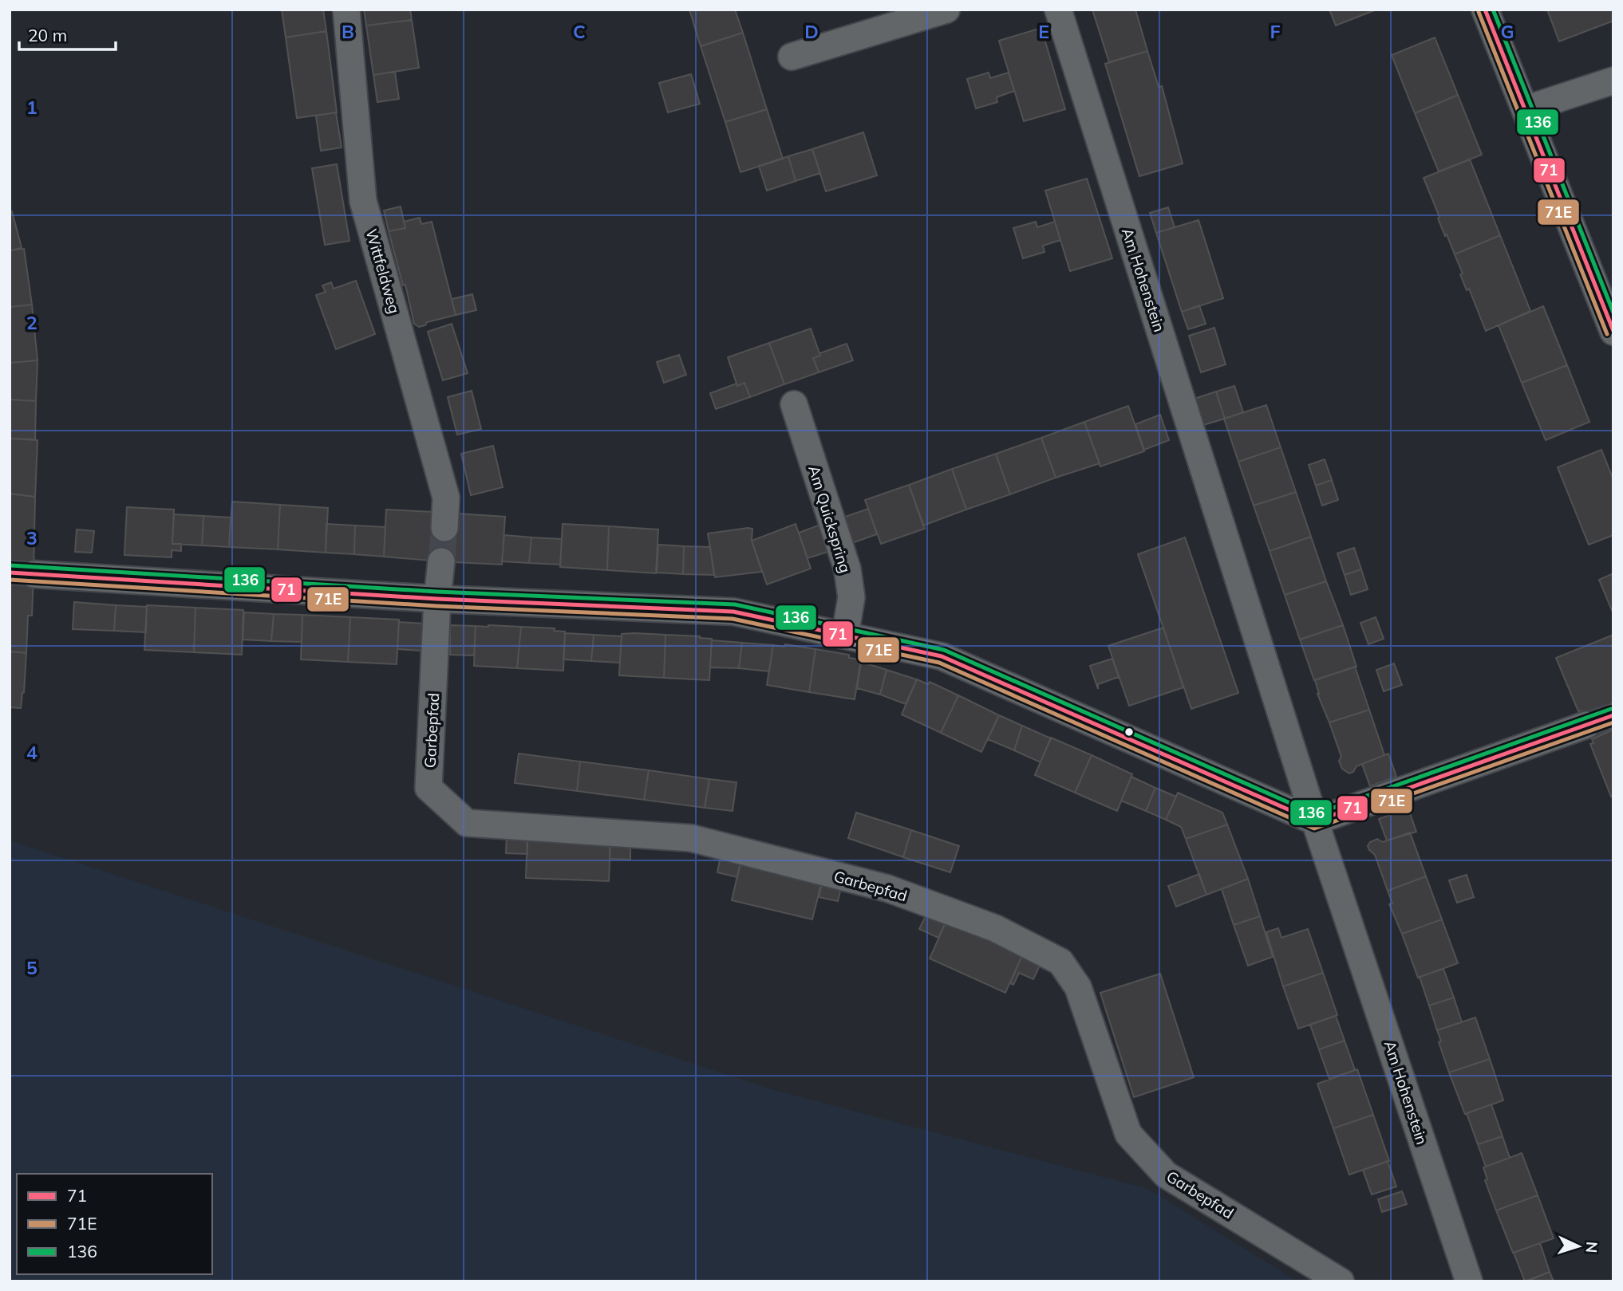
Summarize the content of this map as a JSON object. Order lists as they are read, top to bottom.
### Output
{
  "streets": {
    "street": [
      "Wittfeldweg",
      "Am Hohenstein",
      "Am Quickspring",
      "Garbepfad"
    ]
  },
  "lines": ["transit line 71", "transit line 136", "transit line 71E"],
  "legend": ["71", "71E", "136"],
  "scale_bar": "20 m",
  "north": "right",
  "grid": {
    "columns": [
      "B",
      "C",
      "D",
      "E",
      "F",
      "G"
    ],
    "rows": [
      "1",
      "2",
      "3",
      "4",
      "5"
    ]
  }
}
